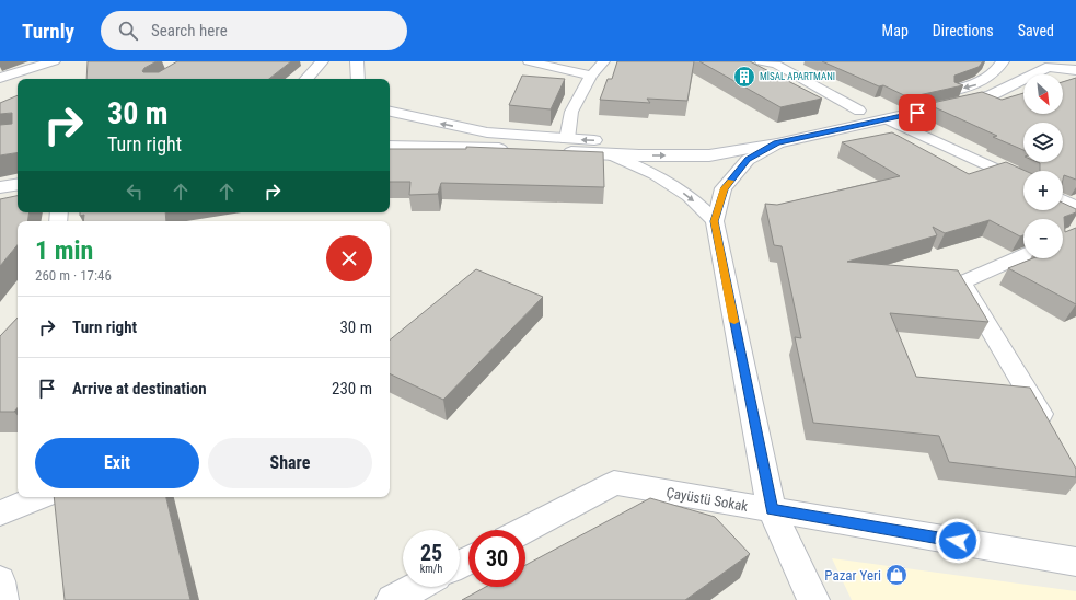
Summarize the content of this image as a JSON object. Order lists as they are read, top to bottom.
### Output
{
  "streets": {
    "street": ["Çayüstü Sokak"]
  },
  "places": {
    "building": ["MİSAL APARTMANI"],
    "shop": ["Pazar Yeri"]
  },
  "north": "bottom right",
  "page": {
    "header": "Turnly",
    "search": "Search here",
    "nav": ["Map", "Directions", "Saved"],
    "map_buttons": ["+", "−"],
    "turn": ["30 m", "Turn right"],
    "heading": ["1 min", "260 m · 17:46"],
    "list": [
      {
        "name": "Turn right",
        "value": "30 m"
      },
      {
        "name": "Arrive at destination",
        "value": "230 m"
      }
    ],
    "buttons": ["Exit", "Share"],
    "speed": "25 km/h",
    "limit": "30"
  }
}
